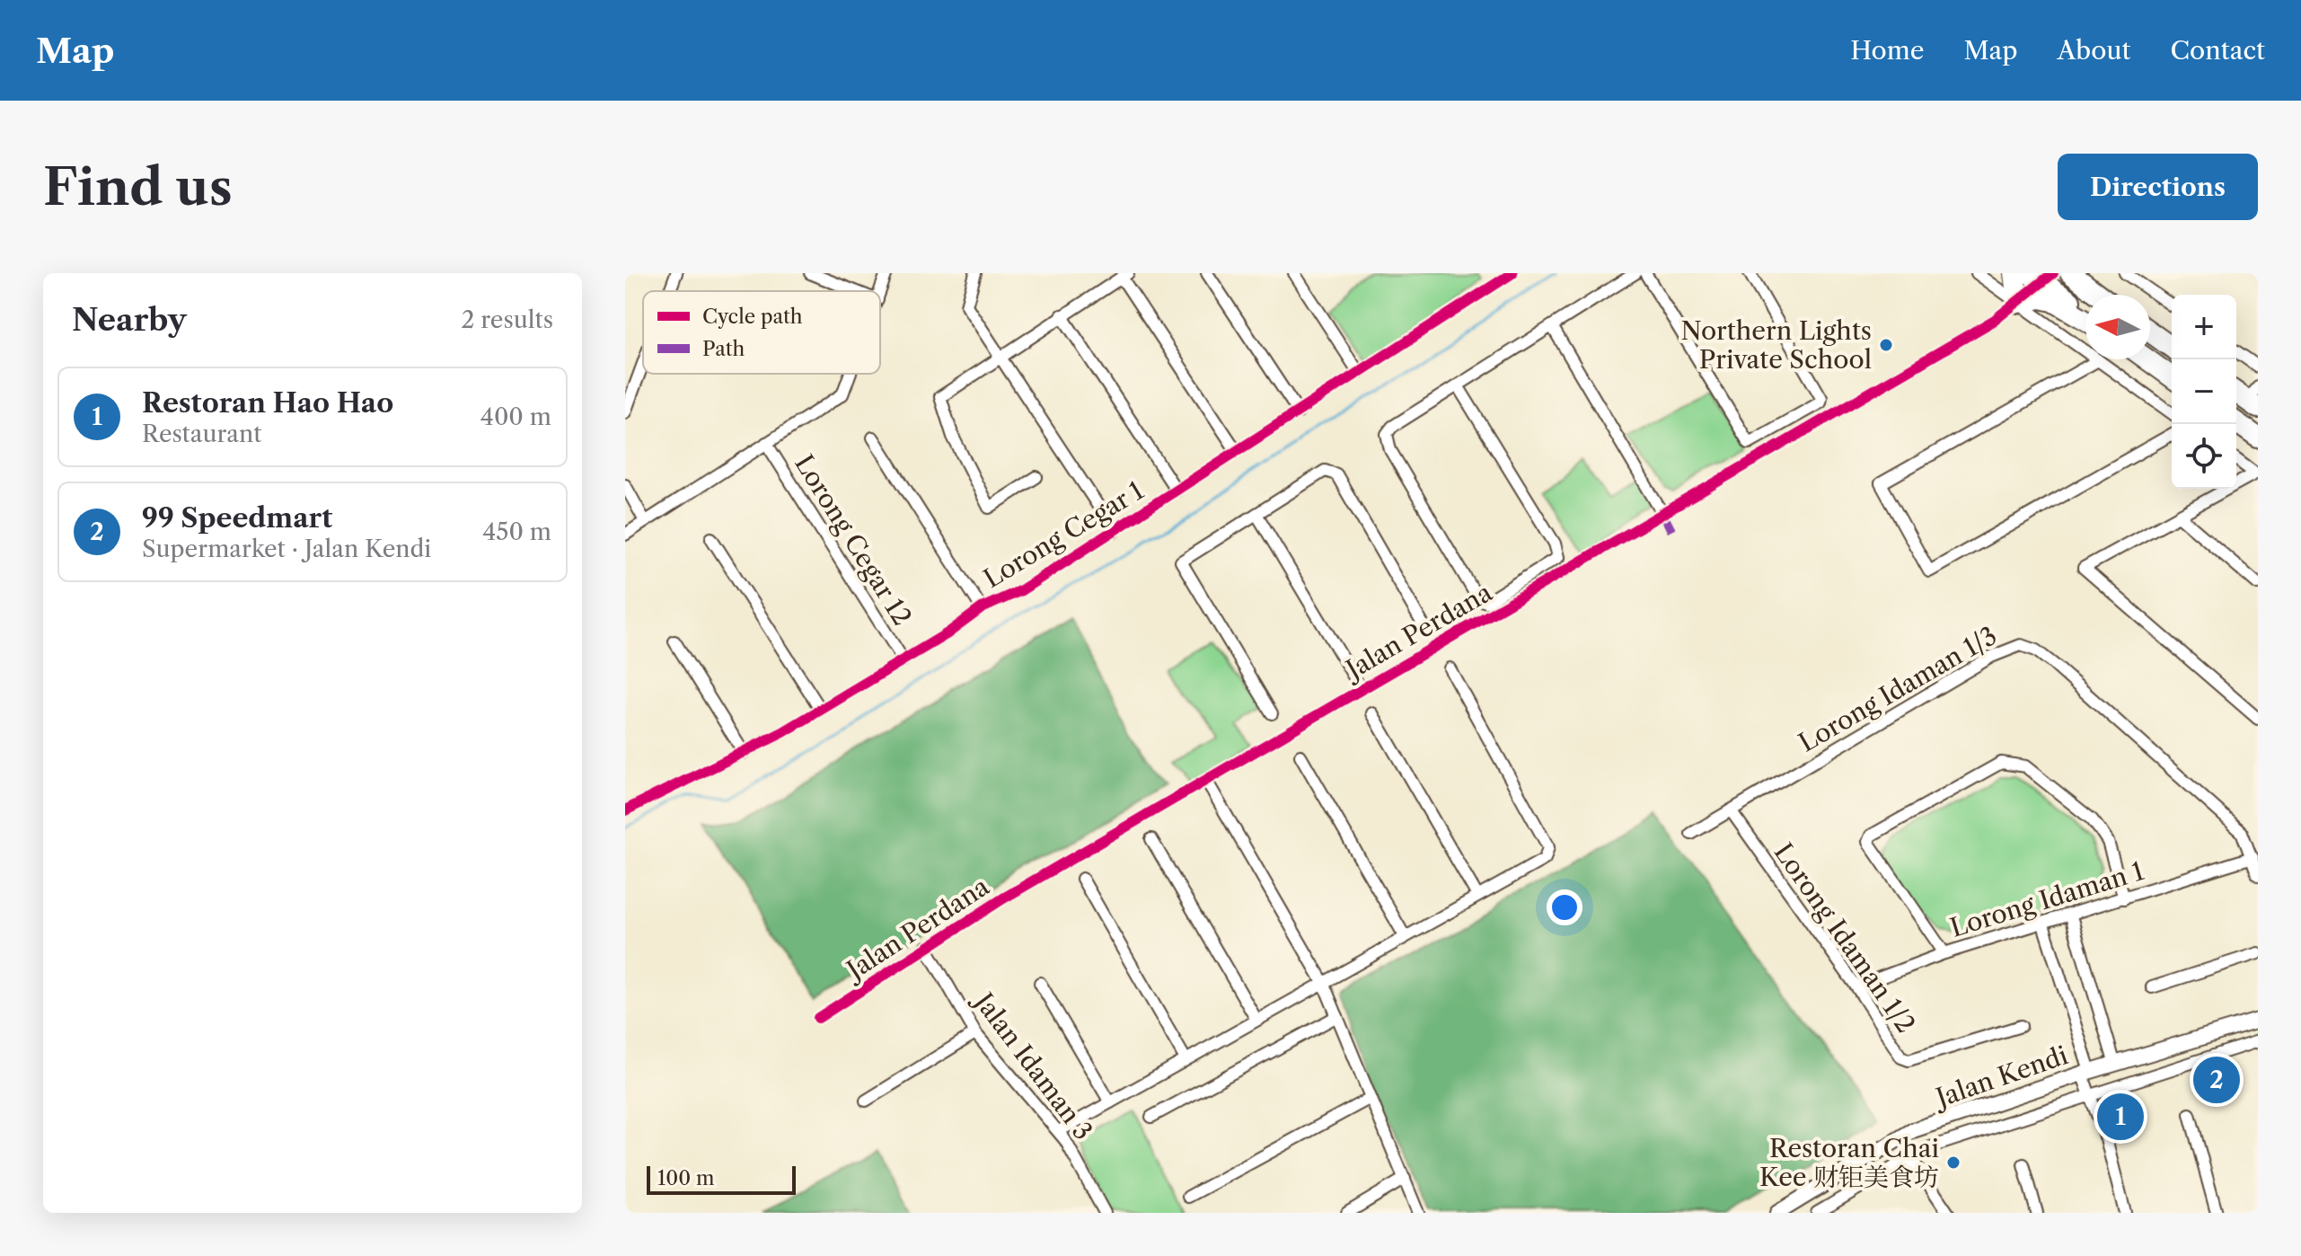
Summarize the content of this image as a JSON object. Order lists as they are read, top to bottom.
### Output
{
  "streets": {
    "street": [
      "Lorong Cegar 1",
      "Lorong Cegar 12",
      "Jalan Perdana",
      "Lorong Idaman 1/3",
      "Lorong Idaman 1",
      "Lorong Idaman 1/2",
      "Jalan Idaman 3",
      "Jalan Kendi"
    ]
  },
  "crossings": [
    ["Lorong Cegar 1", "Lorong Cegar 12"],
    ["Jalan Perdana", "Jalan Idaman 3"],
    ["Lorong Idaman 1/3", "Lorong Idaman 1"],
    ["Lorong Idaman 1/3", "Lorong Idaman 1/2"],
    ["Lorong Idaman 1", "Lorong Idaman 1/2"]
  ],
  "places": ["Northern Lights Private School", "Restoran Chai Kee 财钜美食坊"],
  "legend": ["Cycle path", "Path"],
  "scale_bar": "100 m",
  "north": "left",
  "page": {
    "header": "Map",
    "nav": [
      "Home",
      "Map",
      "About",
      "Contact"
    ],
    "buttons": "Directions",
    "title": "Find us",
    "heading": ["Nearby", "2 results"],
    "map_buttons": ["+", "−"],
    "list": [
      {
        "mark": "1",
        "name": "Restoran Hao Hao",
        "note": "Restaurant",
        "value": "400 m"
      },
      {
        "mark": "2",
        "name": "99 Speedmart",
        "note": "Supermarket · Jalan Kendi",
        "value": "450 m"
      }
    ],
    "pins": ["2", "1"],
    "scale": "100 m"
  }
}
